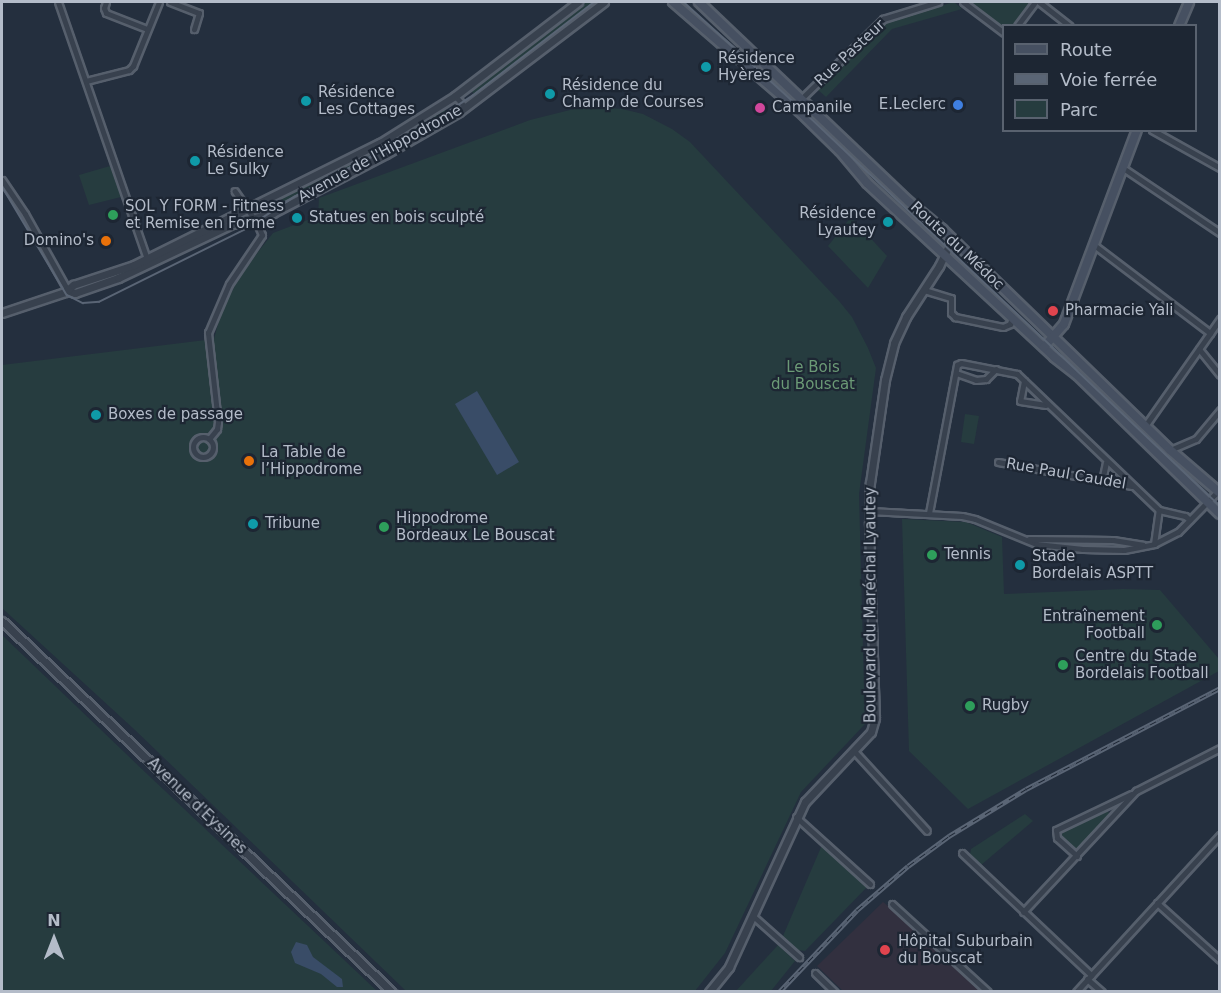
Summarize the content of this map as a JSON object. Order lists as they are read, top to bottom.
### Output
{
  "streets": {
    "main road": ["Route du Médoc"],
    "street": [
      "Rue Pasteur",
      "Avenue de l'Hippodrome",
      "Rue Paul Caudel",
      "Boulevard du Maréchal Lyautey",
      "Avenue d'Eysines"
    ]
  },
  "crossings": [
    ["Rue Pasteur", "Route du Médoc"],
    ["Route du Médoc", "Boulevard du Maréchal Lyautey"]
  ],
  "parks": ["Le Bois du Bouscat"],
  "places": [
    "Résidence Hyères",
    "Résidence du Champ de Courses",
    "Résidence Les Cottages",
    "E.Leclerc",
    "Campanile",
    "Résidence Le Sulky",
    "SOL Y FORM - Fitness et Remise en Forme",
    "Statues en bois sculpté",
    "Résidence Lyautey",
    "Domino's",
    "Pharmacie Yali",
    "Boxes de passage",
    "La Table de l’Hippodrome",
    "Tribune",
    "Hippodrome Bordeaux Le Bouscat",
    "Tennis",
    "Stade Bordelais ASPTT",
    "Entraînement Football",
    "Centre du Stade Bordelais Football",
    "Rugby",
    "Hôpital Suburbain du Bouscat"
  ],
  "legend": ["Route", "Voie ferrée", "Parc"],
  "north": "top"
}
